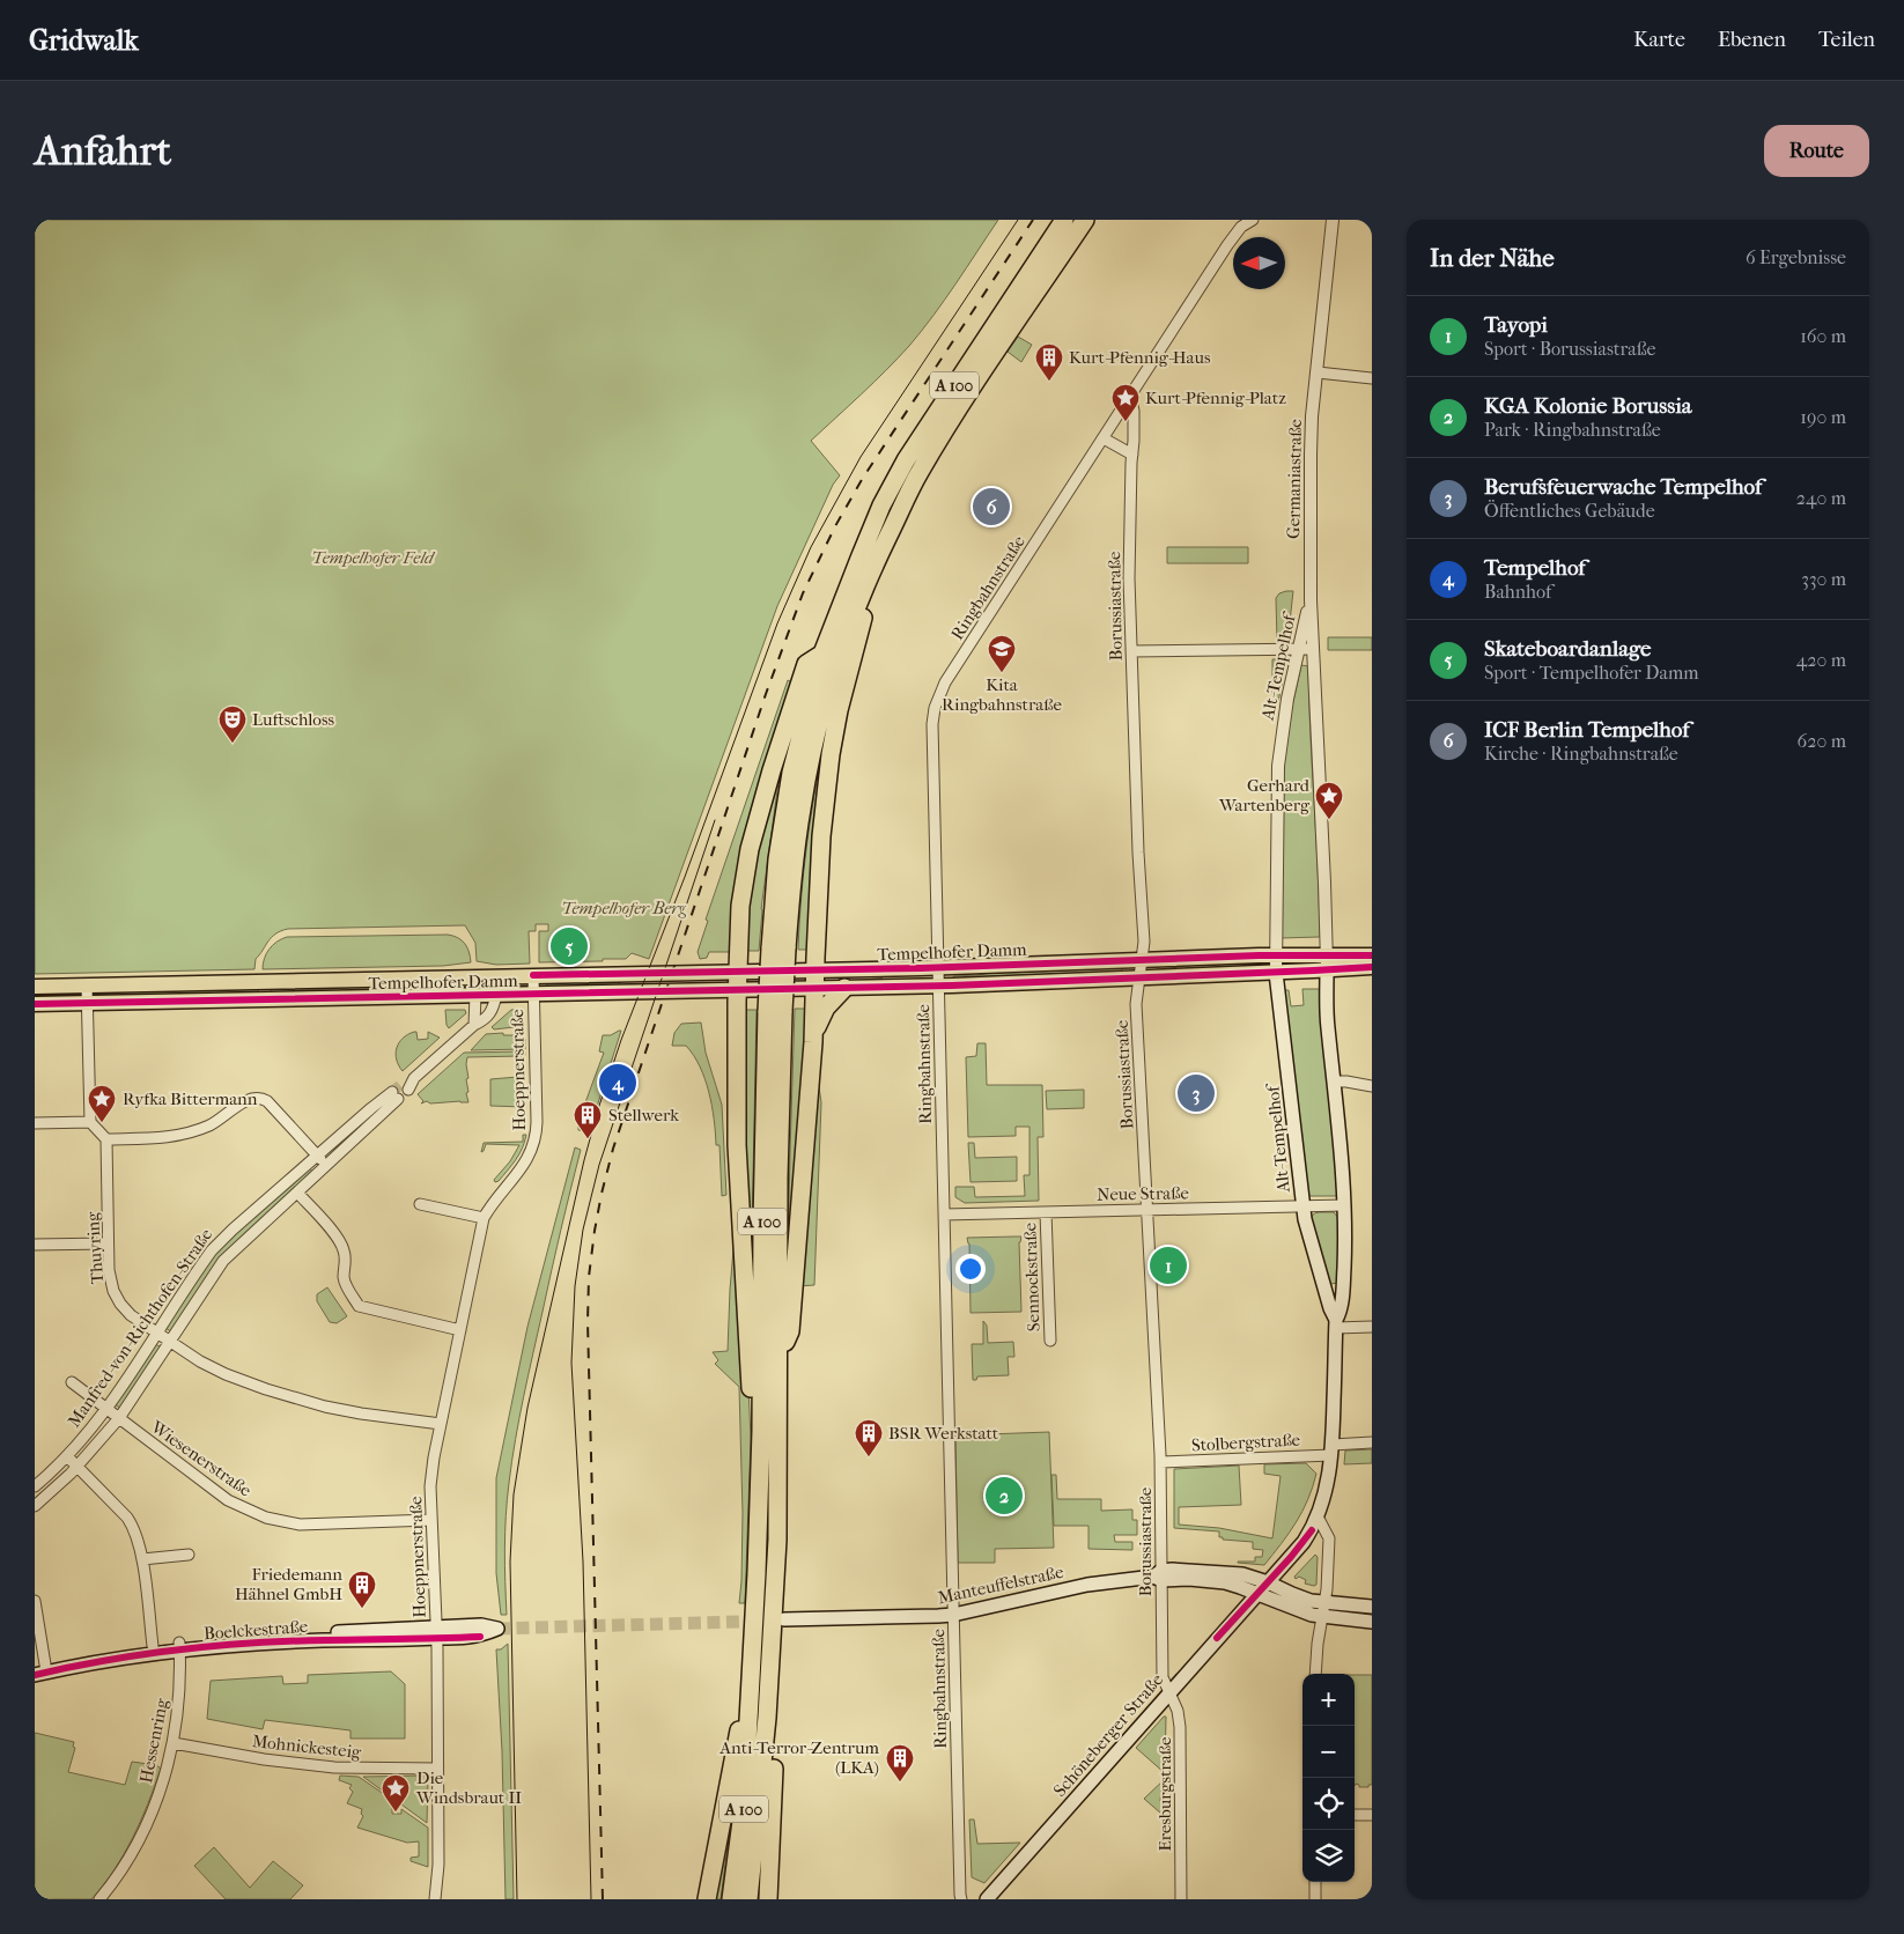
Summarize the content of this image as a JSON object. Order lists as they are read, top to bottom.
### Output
{
  "streets": {
    "highway": ["A 100"],
    "main road": [
      "Alt-Tempelhof",
      "Tempelhofer Damm",
      "Manteuffelstraße",
      "Boelckestraße",
      "Schöneberger Straße"
    ],
    "street": [
      "Germaniastraße",
      "Ringbahnstraße",
      "Borussiastraße",
      "Hoeppnerstraße",
      "Neue Straße",
      "Thuyring",
      "Sennockstraße",
      "Manfred-von-Richthofen-Straße",
      "Stolbergstraße",
      "Wiesenerstraße",
      "Hessenring",
      "Mohnickesteig",
      "Eresburgstraße"
    ]
  },
  "crossings": [
    ["Germaniastraße", "Alt-Tempelhof"],
    ["Ringbahnstraße", "Borussiastraße"],
    ["Ringbahnstraße", "Tempelhofer Damm"],
    ["Ringbahnstraße", "Neue Straße"],
    ["Ringbahnstraße", "Manteuffelstraße"],
    ["Borussiastraße", "Tempelhofer Damm"],
    ["Borussiastraße", "Neue Straße"],
    ["Borussiastraße", "Stolbergstraße"],
    ["Borussiastraße", "Manteuffelstraße"],
    ["Borussiastraße", "Schöneberger Straße"],
    ["Borussiastraße", "Eresburgstraße"],
    ["Alt-Tempelhof", "Tempelhofer Damm"],
    ["Alt-Tempelhof", "Neue Straße"],
    ["Alt-Tempelhof", "Stolbergstraße"],
    ["Alt-Tempelhof", "Manteuffelstraße"],
    ["Alt-Tempelhof", "Schöneberger Straße"],
    ["Tempelhofer Damm", "Hoeppnerstraße"],
    ["Hoeppnerstraße", "Thuyring"],
    ["Hoeppnerstraße", "Wiesenerstraße"],
    ["Hoeppnerstraße", "Boelckestraße"],
    ["Hoeppnerstraße", "Mohnickesteig"],
    ["Neue Straße", "Sennockstraße"],
    ["Thuyring", "Manfred-von-Richthofen-Straße"],
    ["Manfred-von-Richthofen-Straße", "Wiesenerstraße"],
    ["Manteuffelstraße", "Schöneberger Straße"],
    ["Boelckestraße", "Hessenring"],
    ["Schöneberger Straße", "Eresburgstraße"],
    ["Hessenring", "Mohnickesteig"]
  ],
  "parks": ["Tempelhofer Feld", "Tempelhofer Berg"],
  "places": {
    "building": [
      "Kurt-Pfennig-Haus",
      "Stellwerk",
      "BSR Werkstatt",
      "Friedemann Hähnel GmbH",
      "Anti-Terror-Zentrum (LKA)"
    ],
    "place": [
      "Kurt-Pfennig-Platz",
      "Gerhard Wartenberg",
      "Ryfka Bittermann",
      "Die Windsbraut II"
    ],
    "school or university": ["Kita Ringbahnstraße"],
    "theatre": ["Luftschloss"]
  },
  "north": "left",
  "page": {
    "header": "Gridwalk",
    "nav": ["Karte", "Ebenen", "Teilen"],
    "buttons": "Route",
    "title": "Anfahrt",
    "heading": ["In der Nähe", "6 Ergebnisse"],
    "list": [
      {
        "mark": "1",
        "name": "Tayopi",
        "note": "Sport · Borussiastraße",
        "value": "160 m"
      },
      {
        "mark": "2",
        "name": "KGA Kolonie Borussia",
        "note": "Park · Ringbahnstraße",
        "value": "190 m"
      },
      {
        "mark": "3",
        "name": "Berufsfeuerwache Tempelhof",
        "note": "Öffentliches Gebäude",
        "value": "240 m"
      },
      {
        "mark": "4",
        "name": "Tempelhof",
        "note": "Bahnhof",
        "value": "330 m"
      },
      {
        "mark": "5",
        "name": "Skateboardanlage",
        "note": "Sport · Tempelhofer Damm",
        "value": "420 m"
      },
      {
        "mark": "6",
        "name": "ICF Berlin Tempelhof",
        "note": "Kirche · Ringbahnstraße",
        "value": "620 m"
      }
    ],
    "pins": [
      "6",
      "5",
      "4",
      "3",
      "1",
      "2"
    ],
    "map_buttons": ["+", "−"]
  }
}
